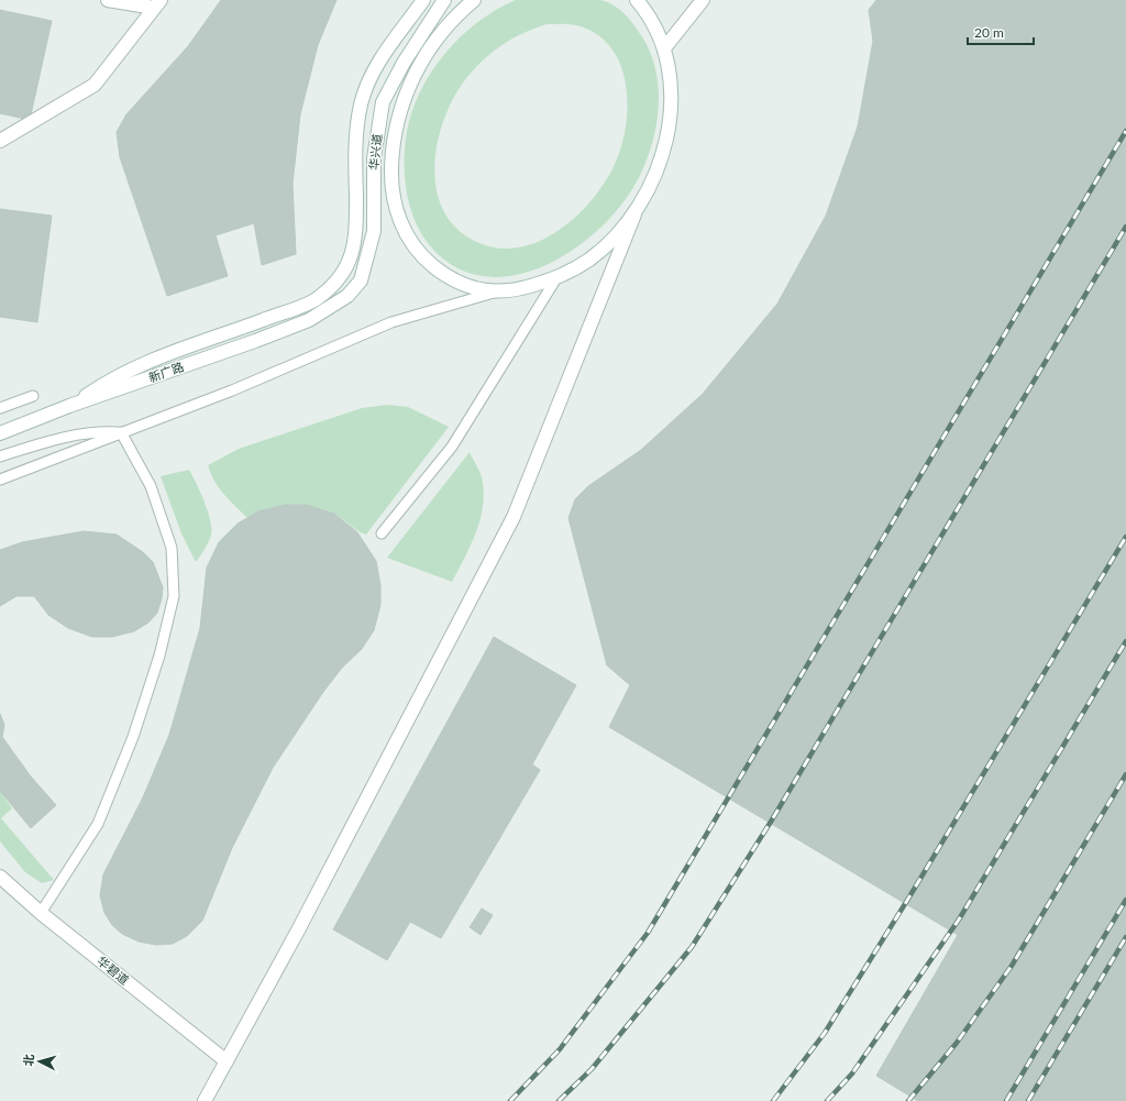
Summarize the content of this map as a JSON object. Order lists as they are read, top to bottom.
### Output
{
  "streets": {
    "street": ["华兴道", "新广路", "华碧道"]
  },
  "crossings": [
    ["华兴道", "新广路"]
  ],
  "scale_bar": "20 m",
  "north": "left"
}
